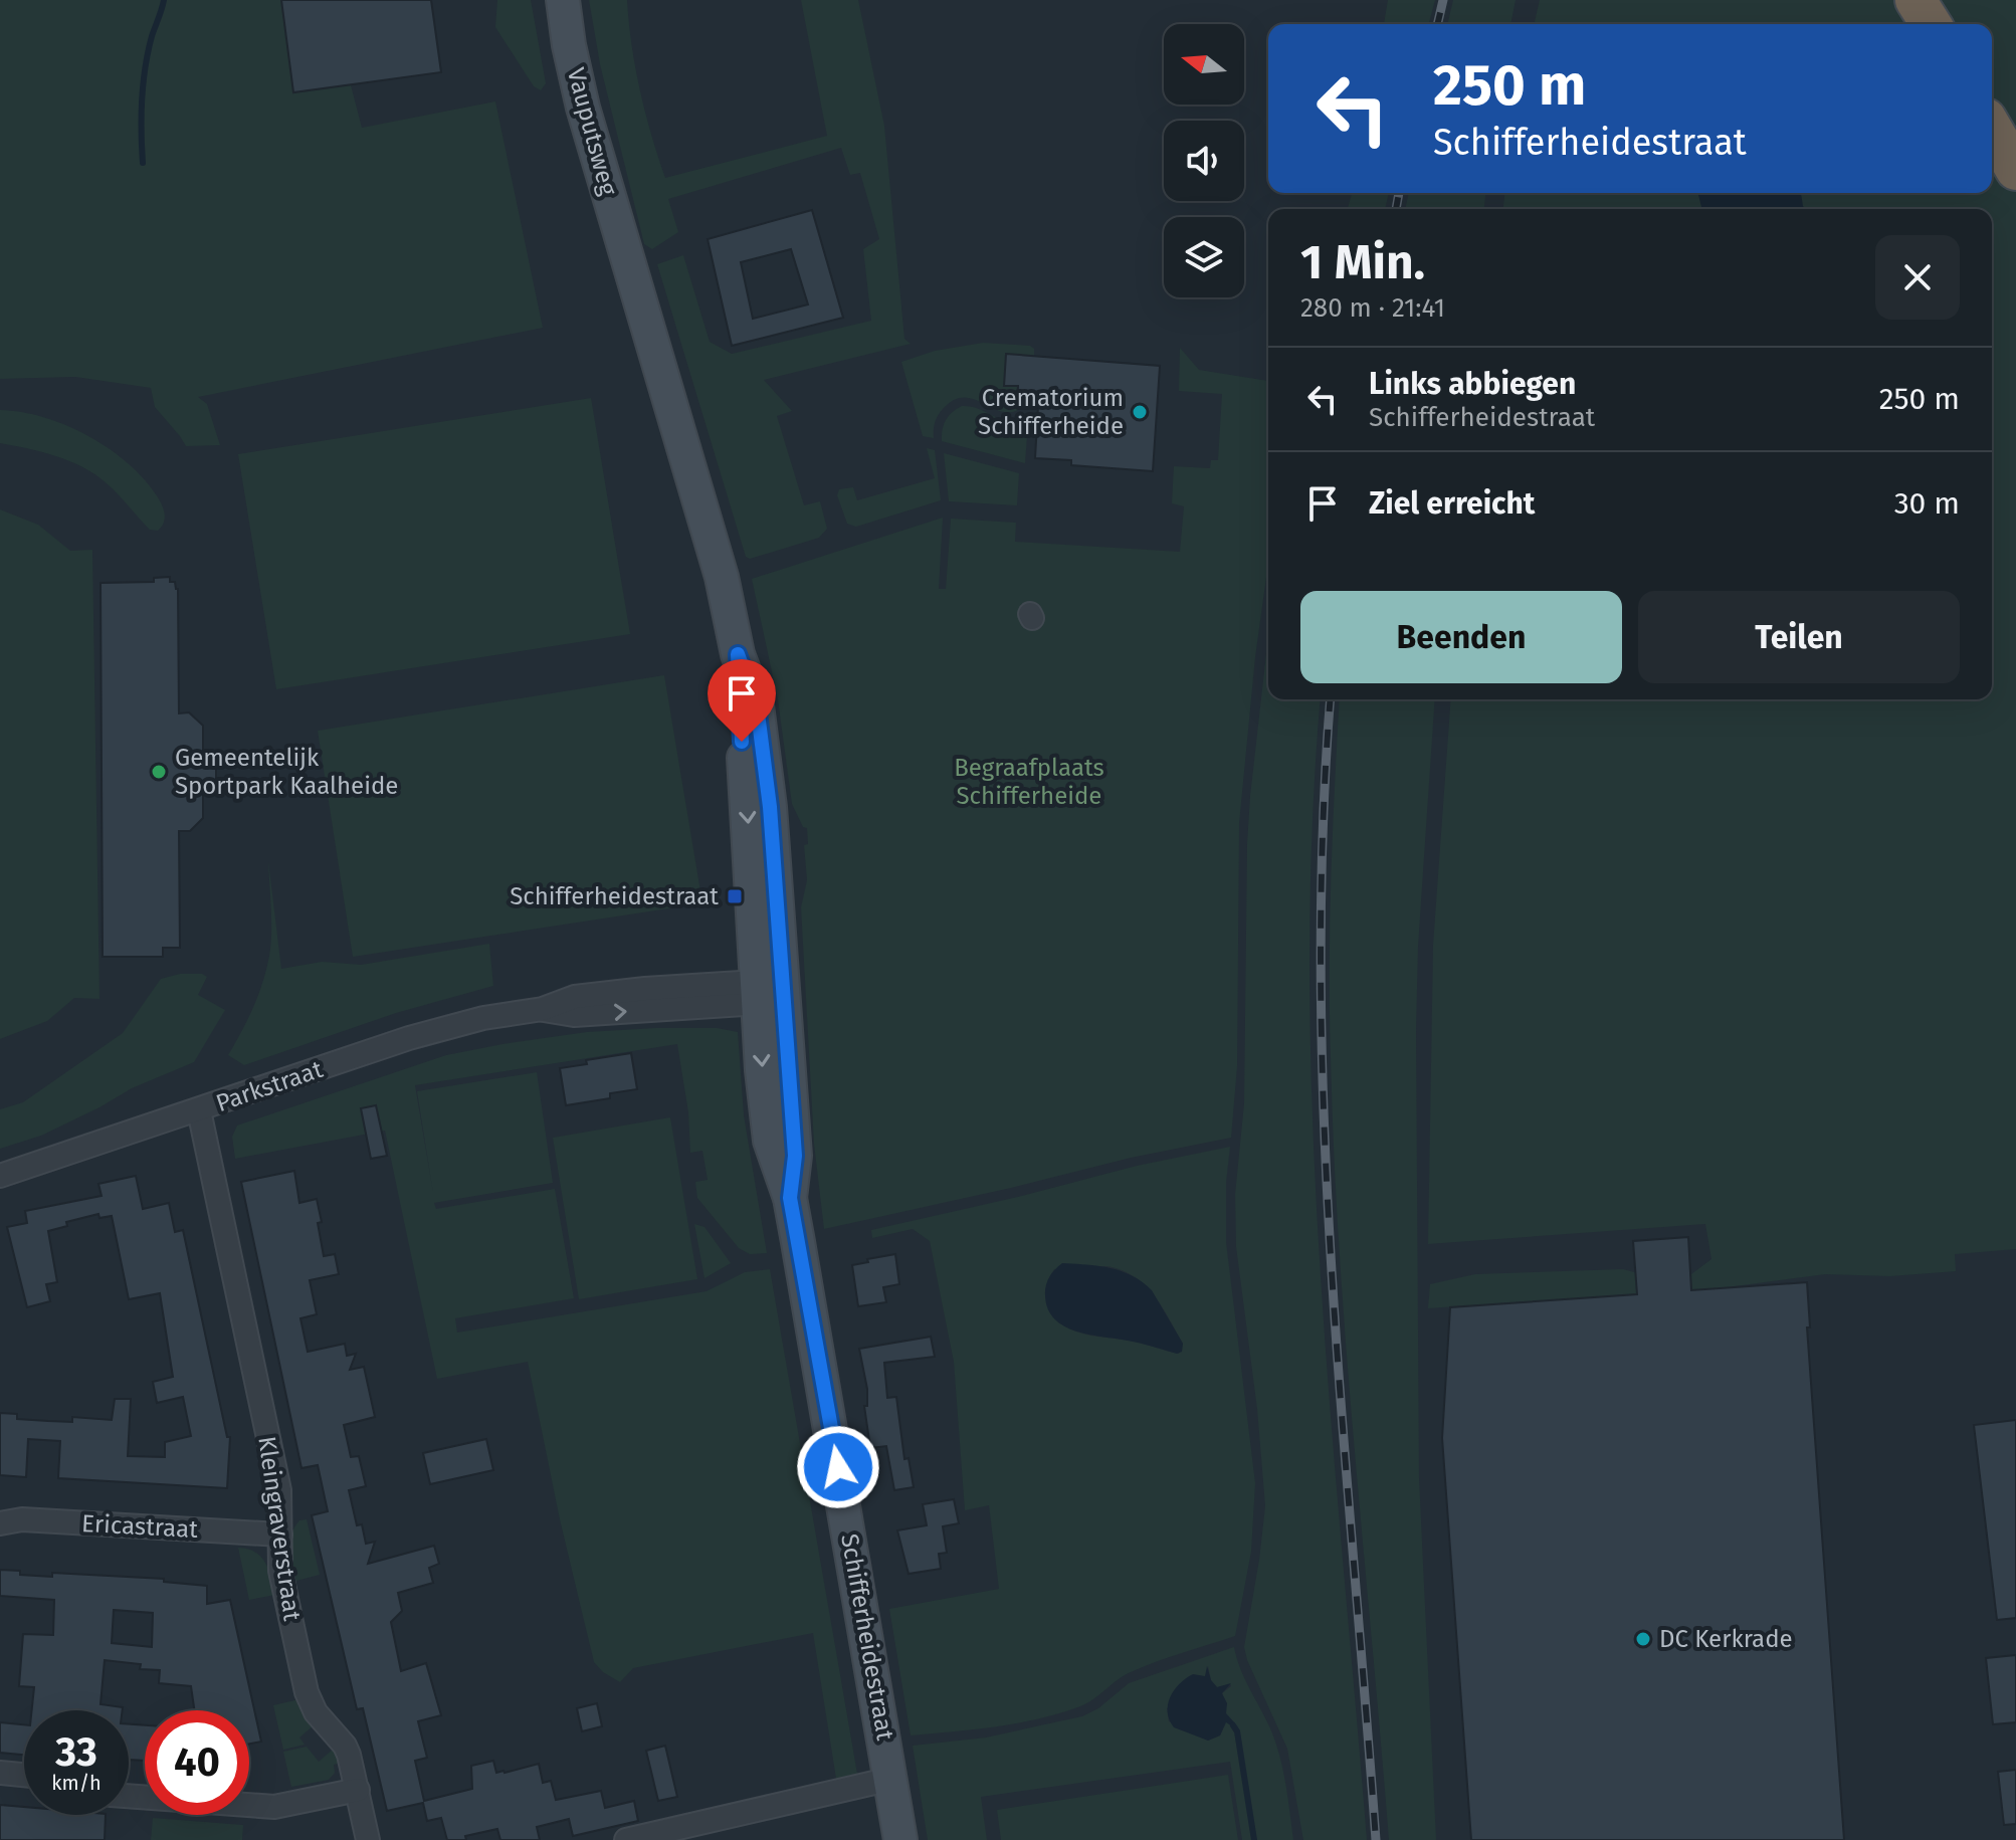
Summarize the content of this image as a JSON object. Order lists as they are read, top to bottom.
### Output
{
  "streets": {
    "street": [
      "Vauputsweg",
      "Parkstraat",
      "Ericastraat",
      "Kleingraverstraat",
      "Schifferheidestraat"
    ]
  },
  "crossings": [
    ["Vauputsweg", "Schifferheidestraat"],
    ["Parkstraat", "Kleingraverstraat"],
    ["Parkstraat", "Schifferheidestraat"],
    ["Ericastraat", "Kleingraverstraat"]
  ],
  "parks": ["Begraafplaats Schifferheide"],
  "places": {
    "other": ["Crematorium Schifferheide", "Gemeentelijk Sportpark Kaalheide", "DC Kerkrade"],
    "transit": ["Schifferheidestraat"]
  },
  "north": "left",
  "page": {
    "turn": ["250 m", "Schifferheidestraat"],
    "heading": ["1 Min.", "280 m · 21:41"],
    "list": [
      {
        "name": "Links abbiegen",
        "note": "Schifferheidestraat",
        "value": "250 m"
      },
      {
        "name": "Ziel erreicht",
        "value": "30 m"
      }
    ],
    "buttons": ["Beenden", "Teilen"],
    "speed": "33 km/h",
    "limit": "40"
  }
}
